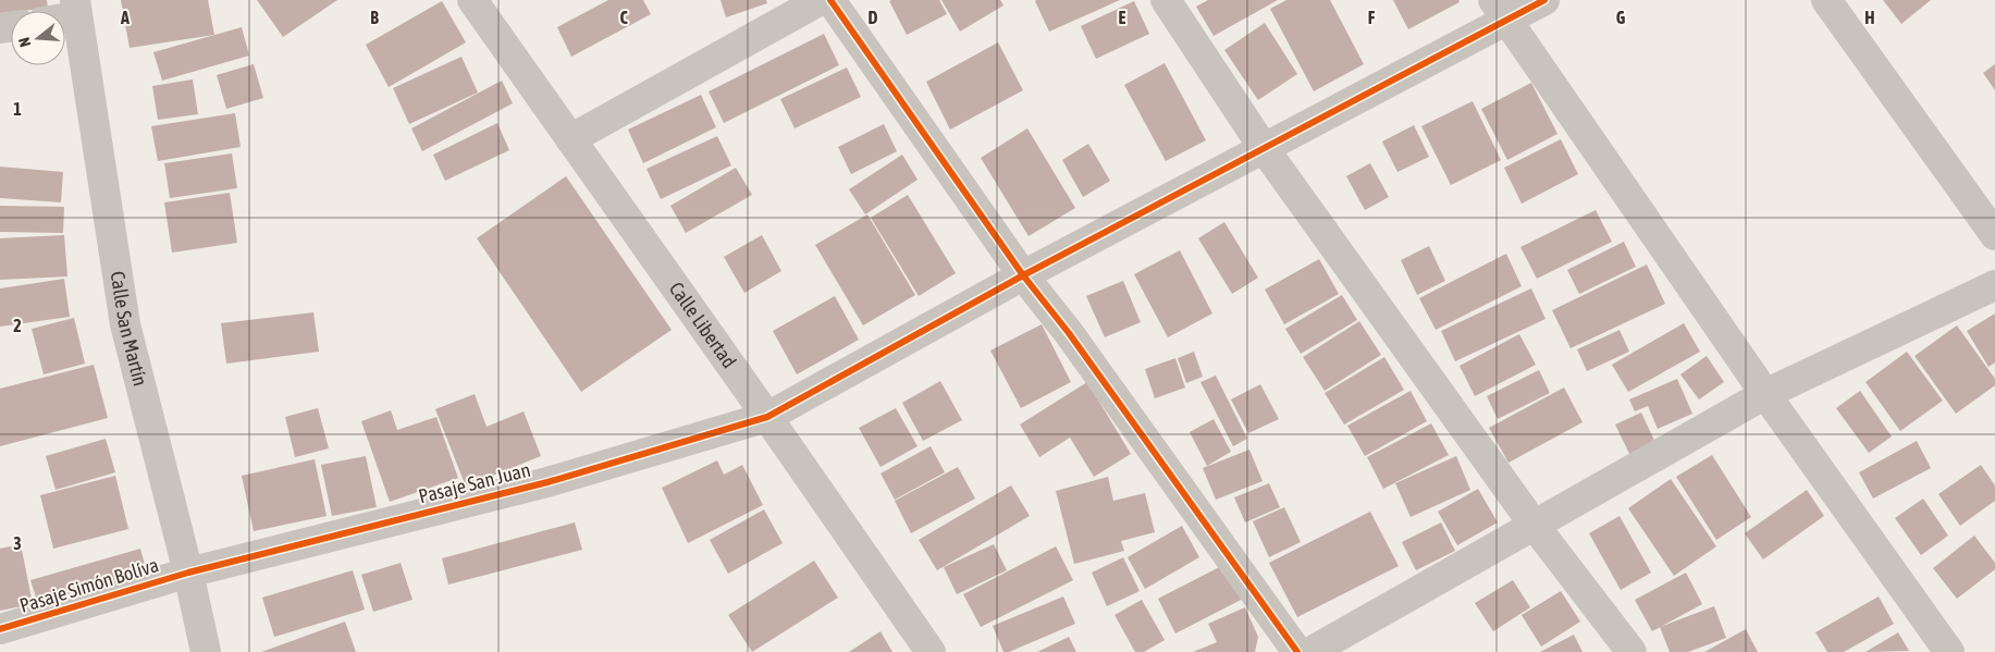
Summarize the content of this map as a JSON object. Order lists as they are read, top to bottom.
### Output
{
  "streets": {
    "street": [
      "Calle Libertad",
      "Calle San Martín",
      "Pasaje San Juan",
      "Pasaje Simón Bolíva"
    ]
  },
  "crossings": [
    ["Calle Libertad", "Pasaje San Juan"],
    ["Calle San Martín", "Pasaje San Juan"],
    ["Calle San Martín", "Pasaje Simón Bolíva"],
    ["Pasaje San Juan", "Pasaje Simón Bolíva"]
  ],
  "north": "left",
  "grid": {
    "columns": [
      "A",
      "B",
      "C",
      "D",
      "E",
      "F",
      "G",
      "H"
    ],
    "rows": ["1", "2", "3"]
  }
}
